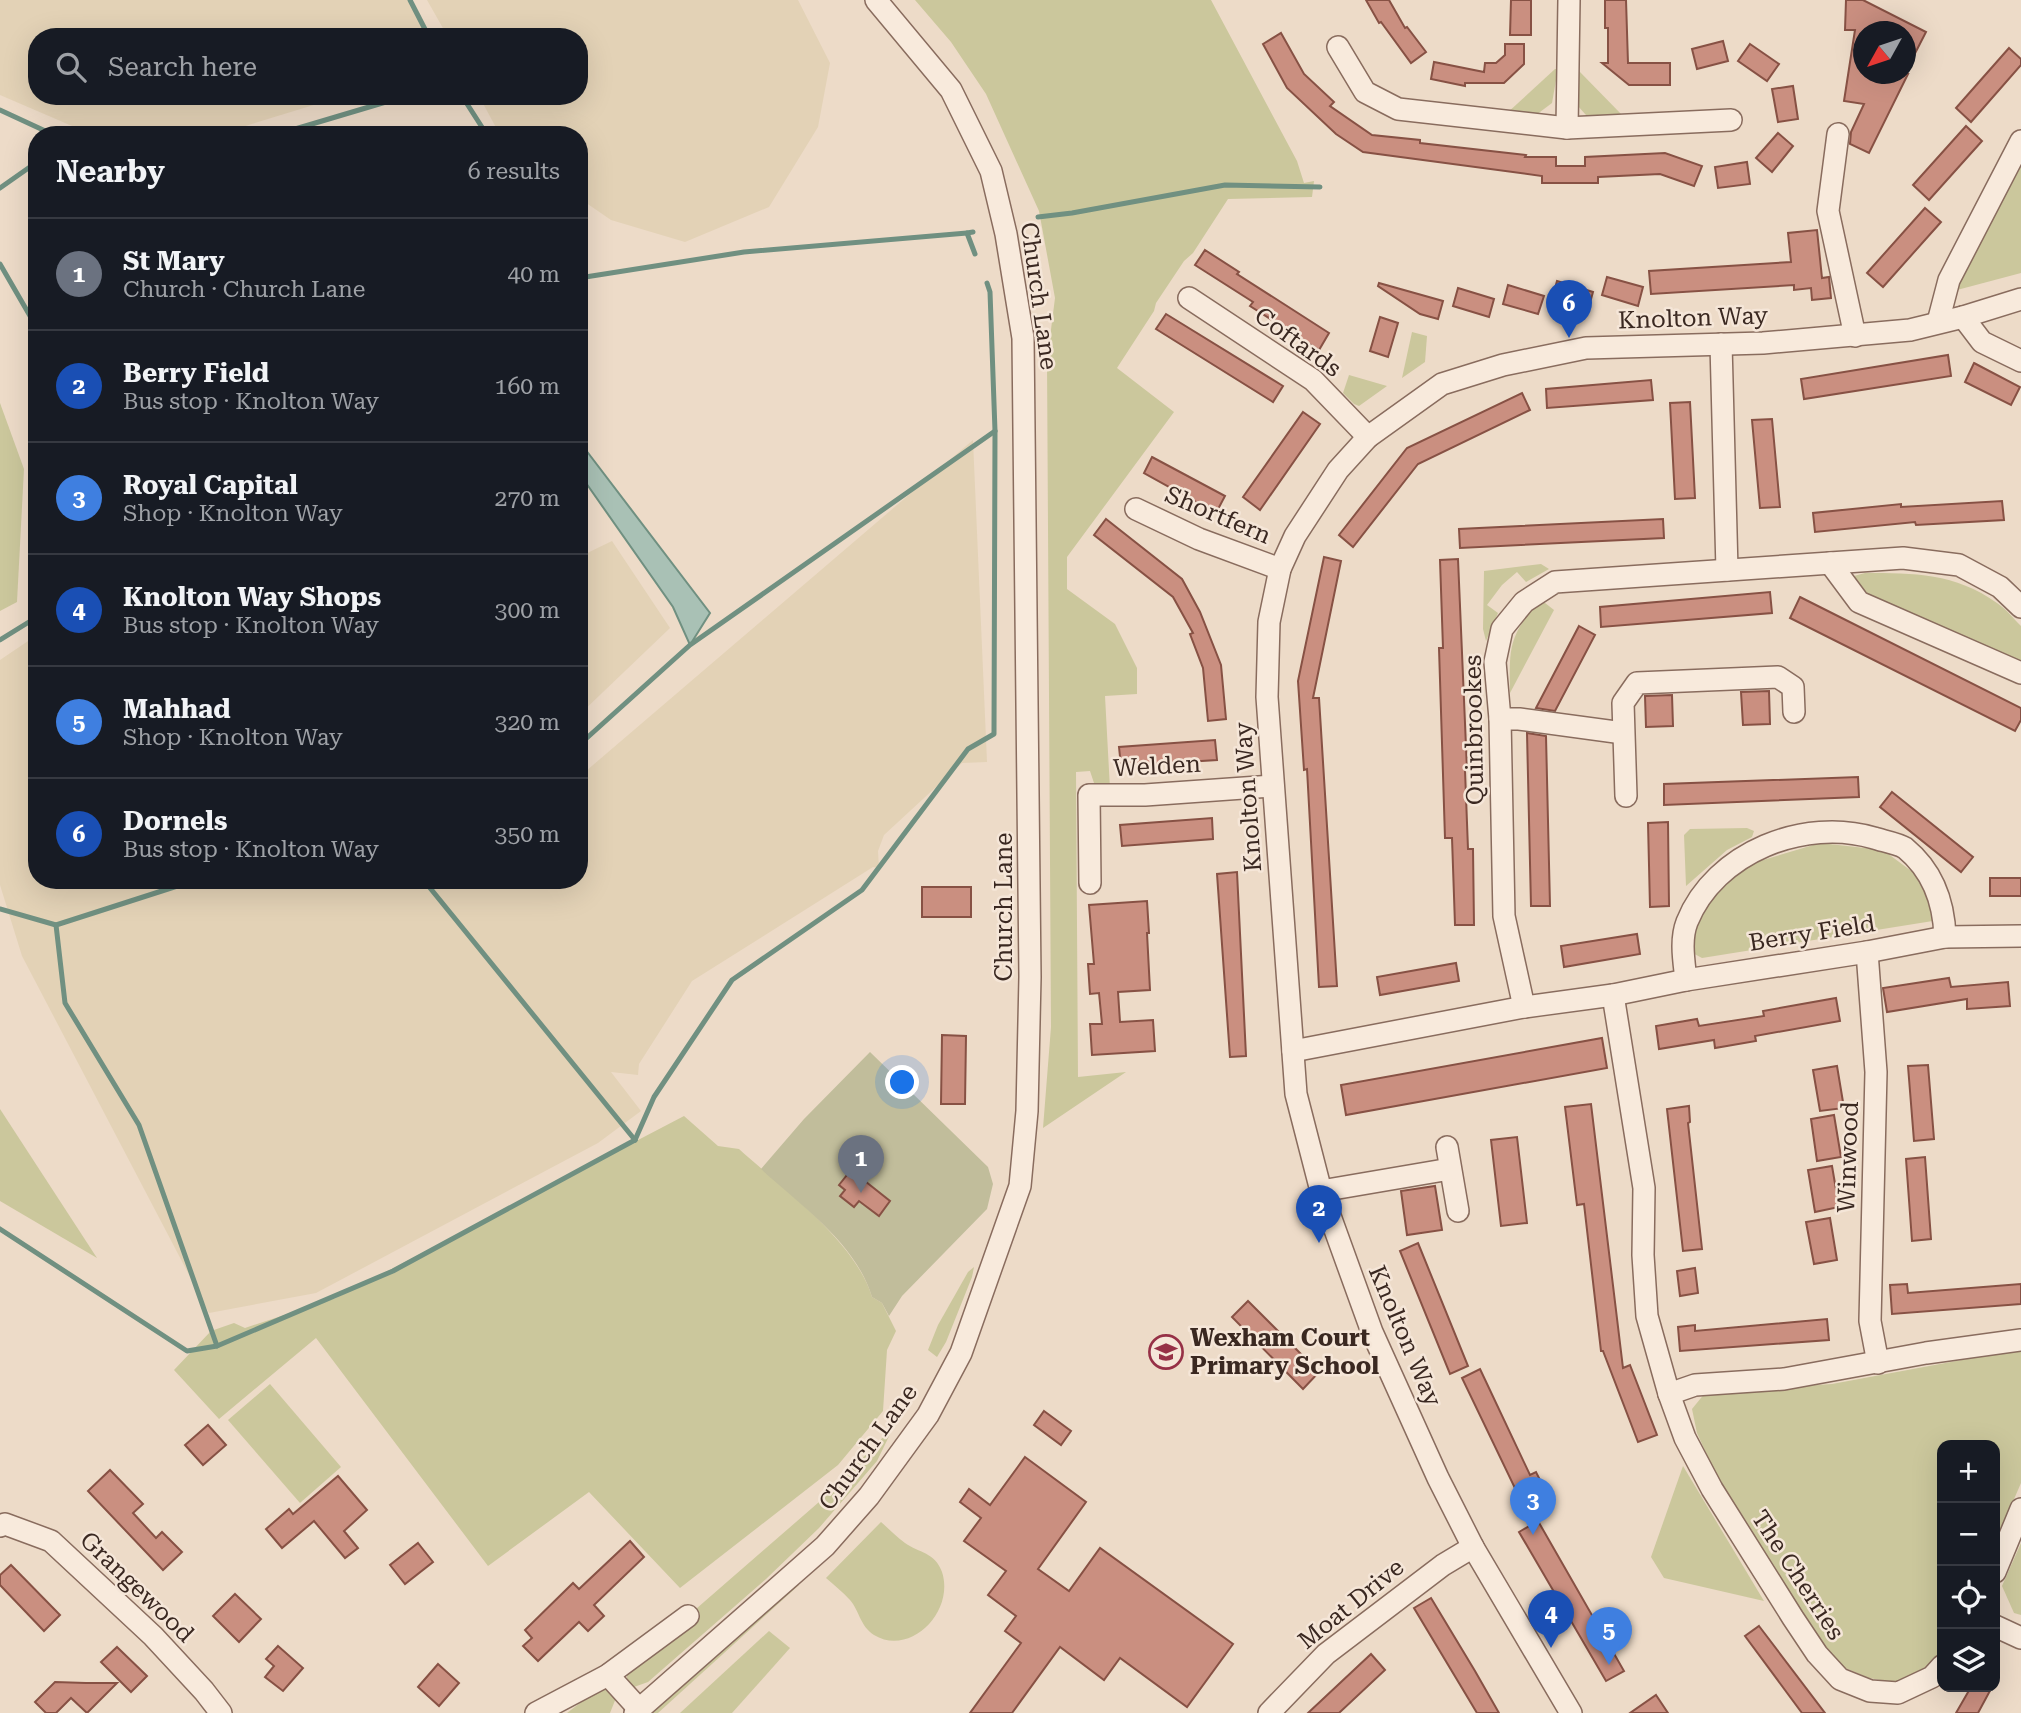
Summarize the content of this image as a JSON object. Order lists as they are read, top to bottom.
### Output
{
  "streets": {
    "street": [
      "Church Lane",
      "Knolton Way",
      "Coftards",
      "Shortfern",
      "Quinbrookes",
      "Welden",
      "Berry Field",
      "Winwood",
      "The Cherries",
      "Grangewood",
      "Moat Drive"
    ]
  },
  "crossings": [
    ["Knolton Way", "Coftards"],
    ["Knolton Way", "Shortfern"],
    ["Knolton Way", "Welden"],
    ["Knolton Way", "Berry Field"],
    ["Knolton Way", "Moat Drive"],
    ["Quinbrookes", "Berry Field"],
    ["Berry Field", "Winwood"],
    ["Berry Field", "The Cherries"]
  ],
  "places": {
    "school or university": ["Wexham Court Primary School"]
  },
  "north": "bottom left",
  "page": {
    "search": "Search here",
    "heading": ["Nearby", "6 results"],
    "list": [
      {
        "mark": "1",
        "name": "St Mary",
        "note": "Church · Church Lane",
        "value": "40 m"
      },
      {
        "mark": "2",
        "name": "Berry Field",
        "note": "Bus stop · Knolton Way",
        "value": "160 m"
      },
      {
        "mark": "3",
        "name": "Royal Capital",
        "note": "Shop · Knolton Way",
        "value": "270 m"
      },
      {
        "mark": "4",
        "name": "Knolton Way Shops",
        "note": "Bus stop · Knolton Way",
        "value": "300 m"
      },
      {
        "mark": "5",
        "name": "Mahhad",
        "note": "Shop · Knolton Way",
        "value": "320 m"
      },
      {
        "mark": "6",
        "name": "Dornels",
        "note": "Bus stop · Knolton Way",
        "value": "350 m"
      }
    ],
    "pins": [
      "6",
      "1",
      "2",
      "3",
      "4",
      "5"
    ],
    "map_buttons": ["+", "−"]
  }
}
